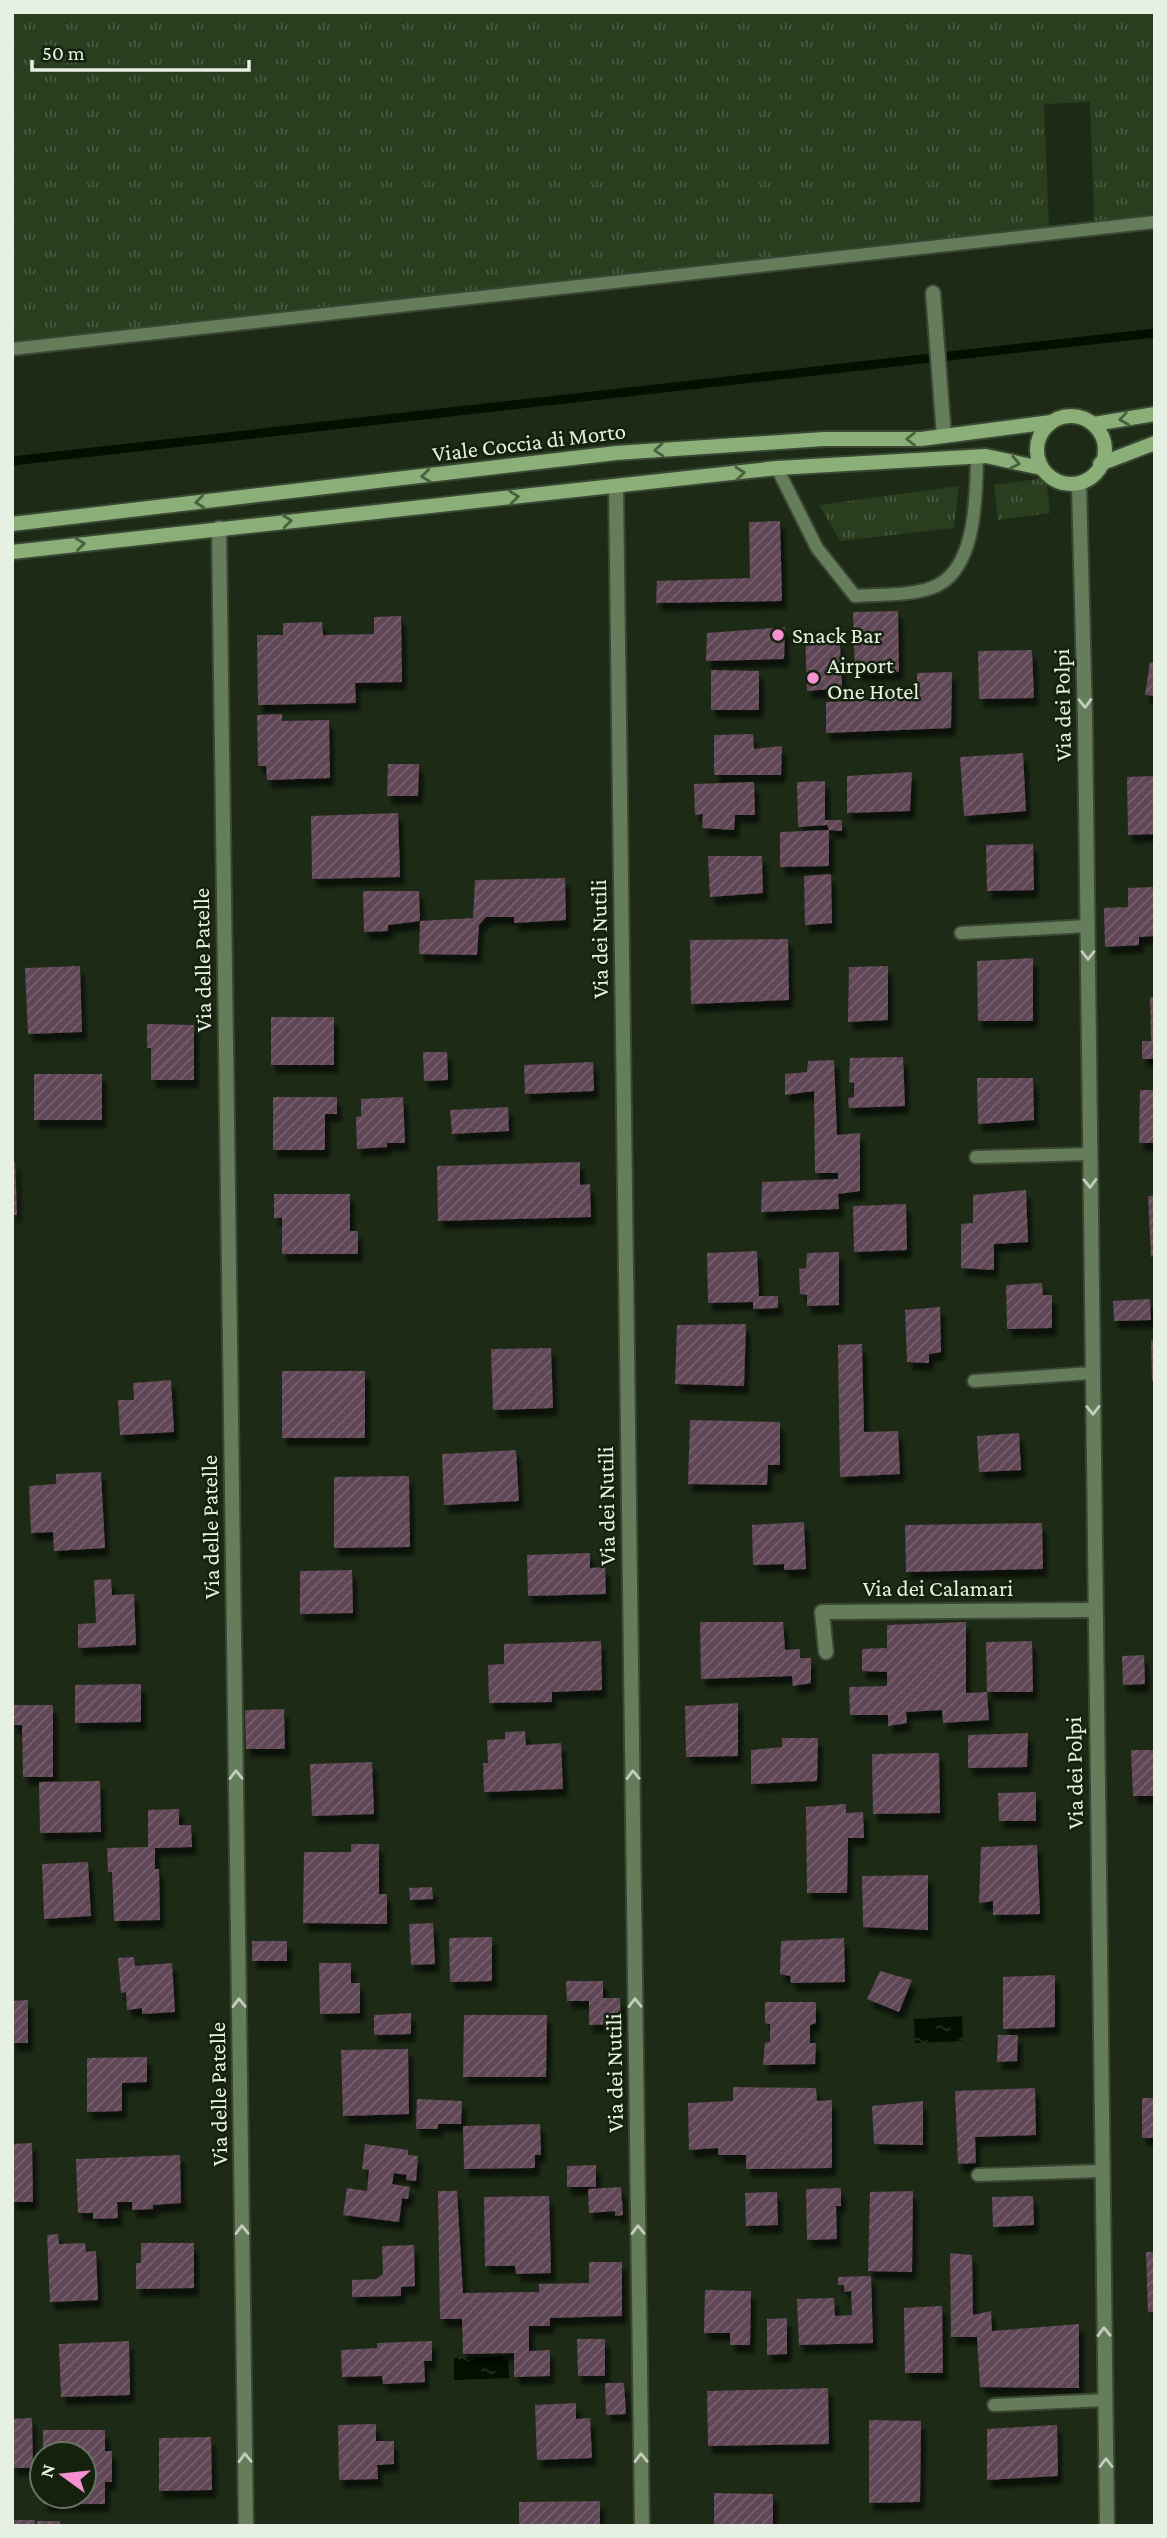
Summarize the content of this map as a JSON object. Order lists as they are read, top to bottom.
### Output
{
  "streets": {
    "street": [
      "Viale Coccia di Morto",
      "Via dei Polpi",
      "Via dei Nutili",
      "Via delle Patelle",
      "Via dei Calamari"
    ]
  },
  "crossings": [
    ["Viale Coccia di Morto", "Via dei Polpi"],
    ["Via dei Polpi", "Via dei Calamari"]
  ],
  "one_way": ["Via dei Nutili", "Via delle Patelle"],
  "places": ["Snack Bar", "Airport One Hotel"],
  "scale_bar": "50 m",
  "north": "left"
}
